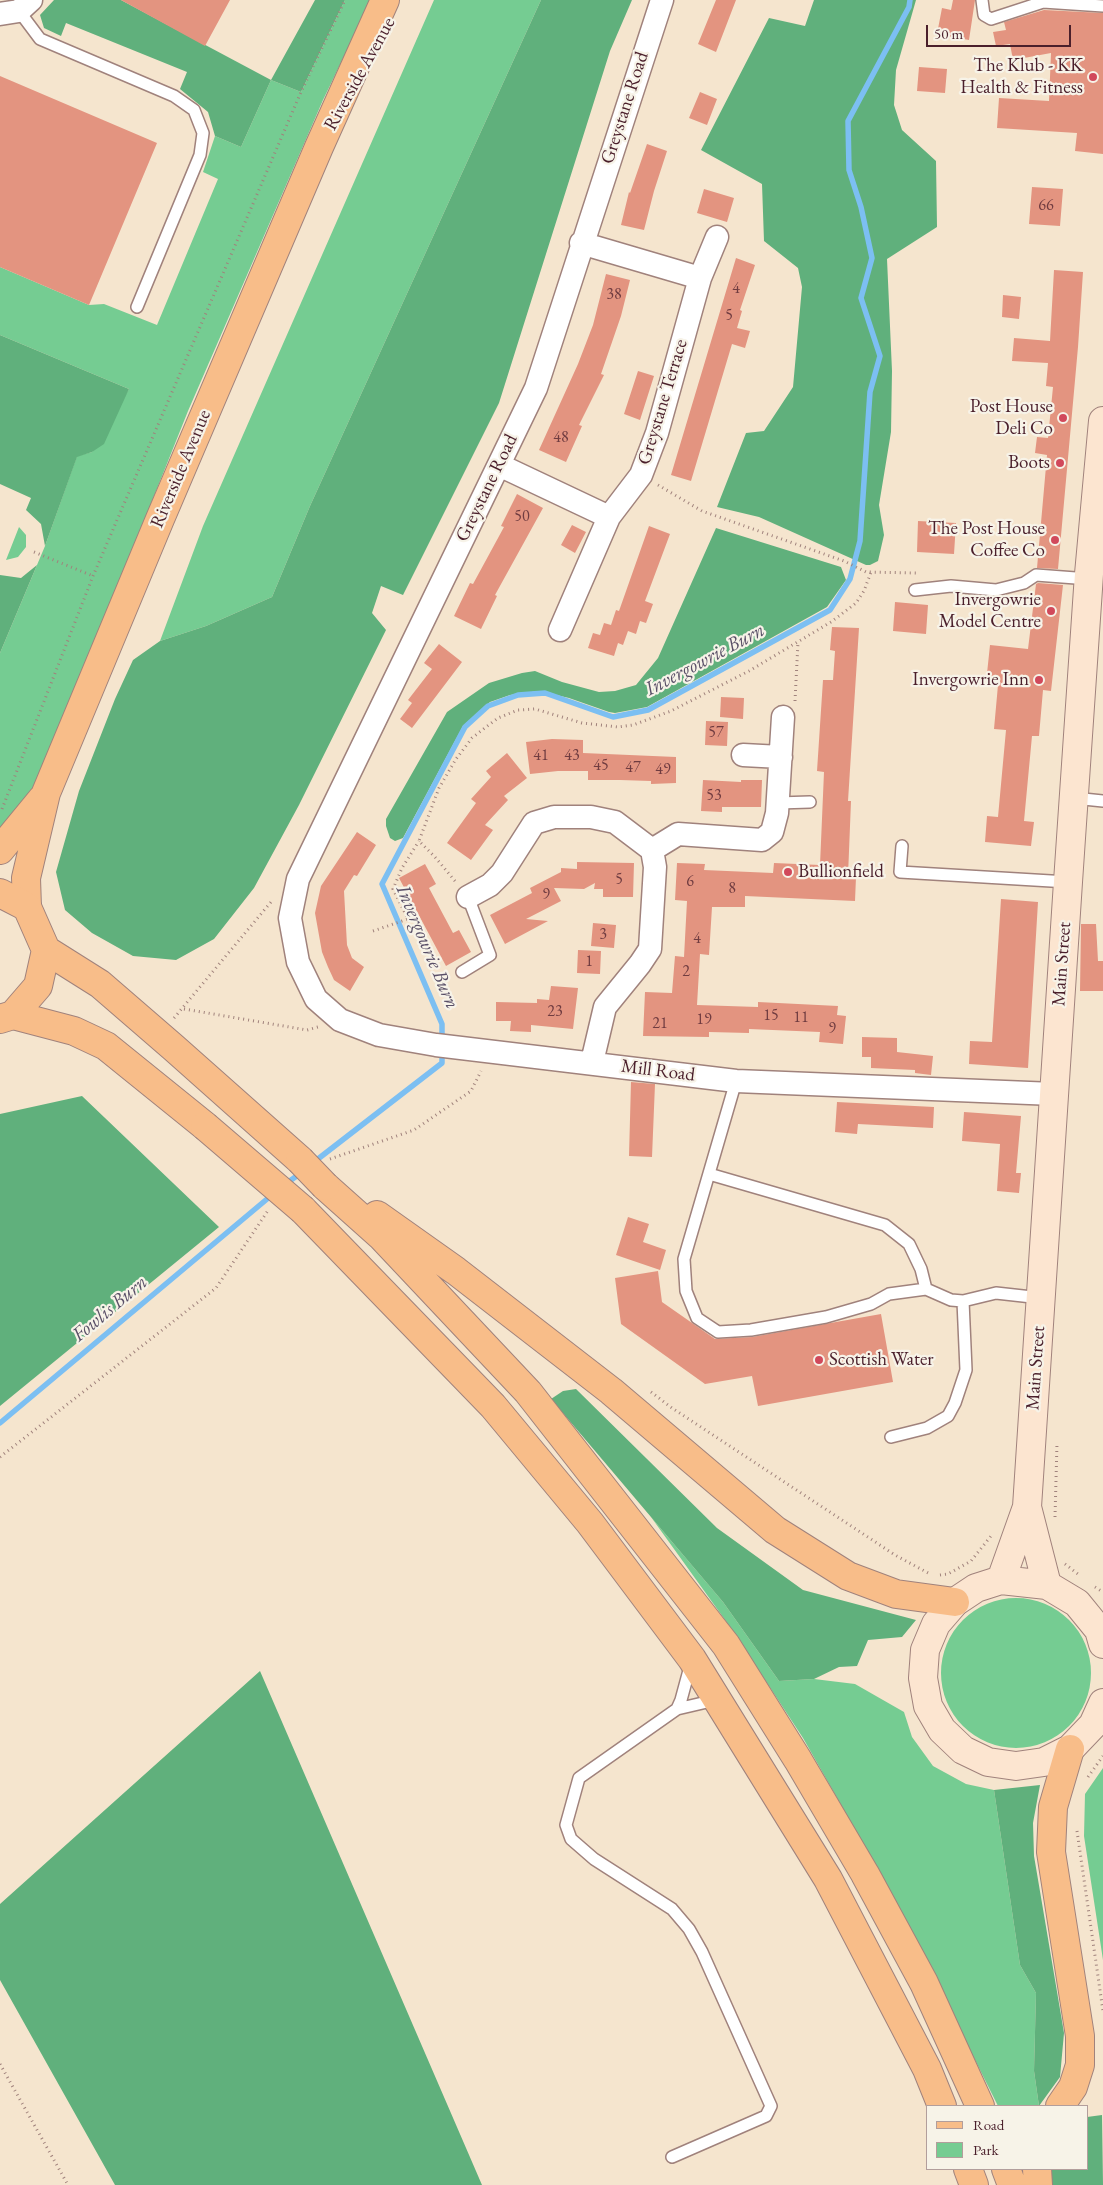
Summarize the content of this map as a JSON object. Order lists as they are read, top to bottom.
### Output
{
  "streets": {
    "main road": ["Riverside Avenue"],
    "street": [
      "Greystane Road",
      "Greystane Terrace",
      "Main Street",
      "Mill Road"
    ]
  },
  "crossings": [
    ["Greystane Road", "Mill Road"],
    ["Main Street", "Mill Road"]
  ],
  "water": ["Invergowrie Burn", "Fowlis Burn"],
  "places": [
    "The Klub - KK Health & Fitness",
    "Post House Deli Co",
    "Boots",
    "The Post House Coffee Co",
    "Invergowrie Model Centre",
    "Invergowrie Inn",
    "Bullionfield",
    "Scottish Water"
  ],
  "house_numbers": [
    "66",
    "4",
    "38",
    "5",
    "48",
    "50",
    "57",
    "41",
    "43",
    "45",
    "47",
    "49",
    "53",
    "5",
    "6",
    "8",
    "9",
    "3",
    "4",
    "1",
    "2",
    "23",
    "15",
    "11",
    "19",
    "21",
    "9"
  ],
  "legend": ["Road", "Park"],
  "scale_bar": "50 m"
}
